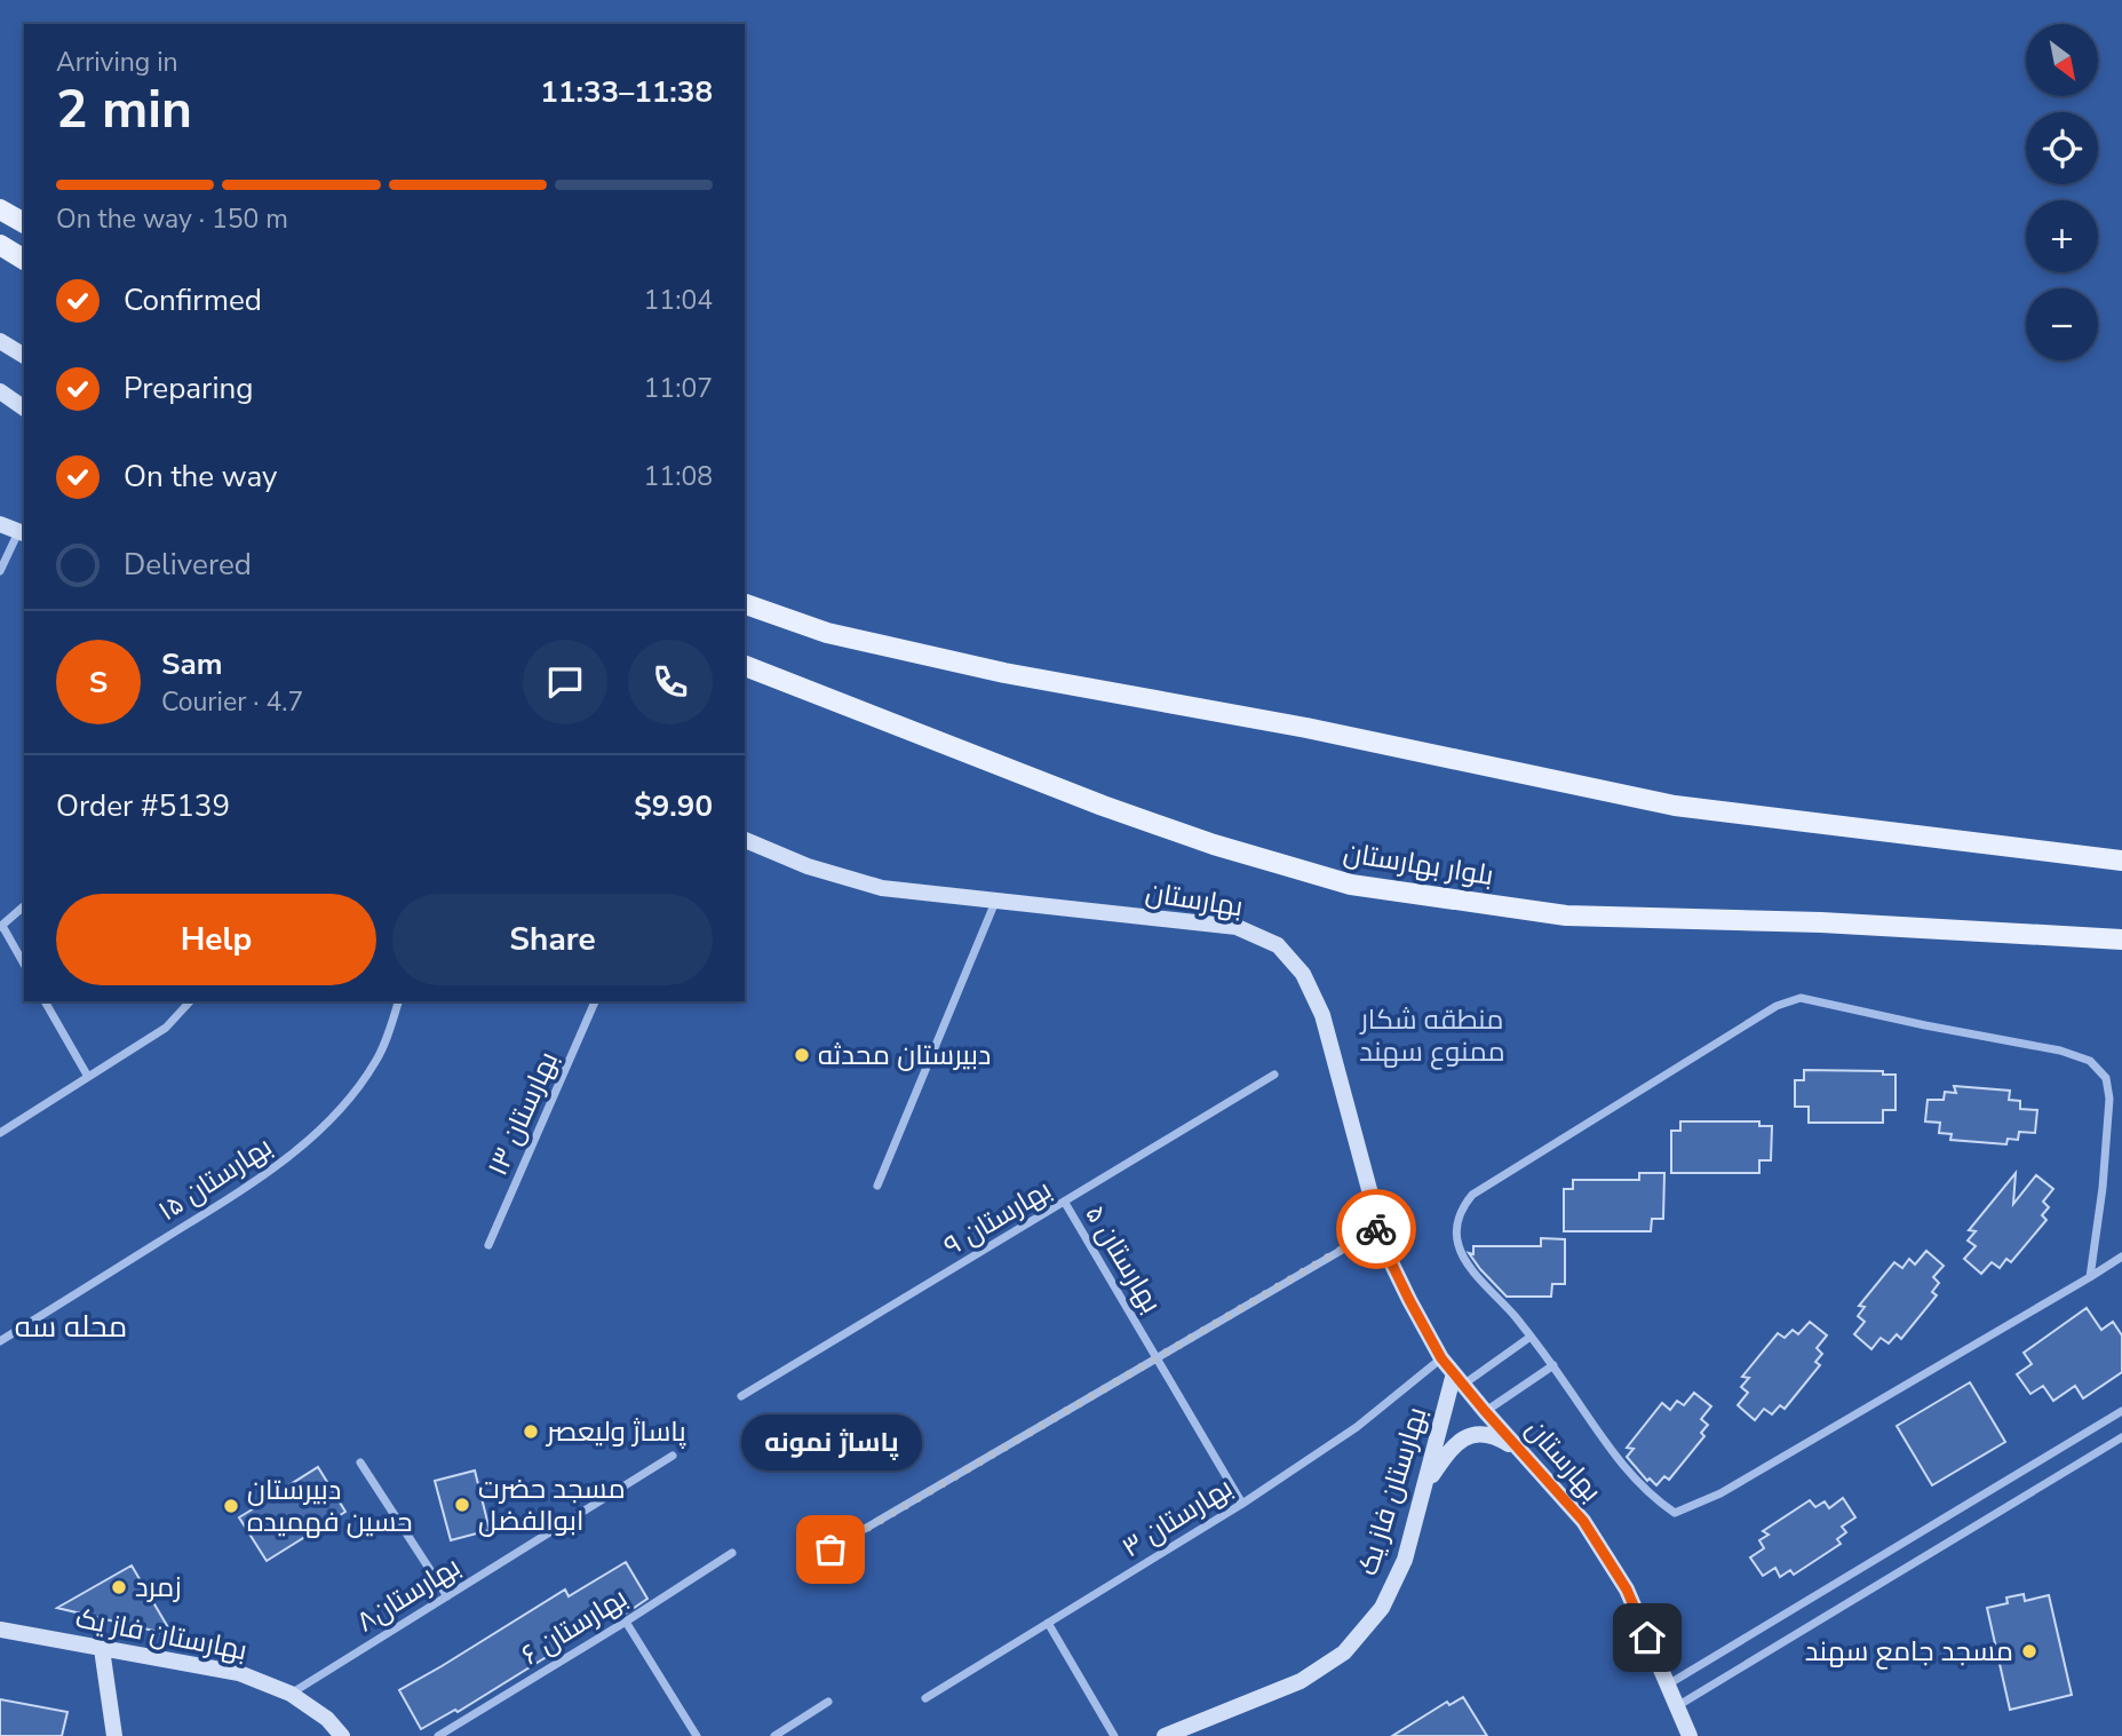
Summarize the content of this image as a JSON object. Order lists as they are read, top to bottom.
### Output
{
  "streets": {
    "main road": ["بلوار بهارستان"],
    "street": [
      "بهارستان",
      "بهارستان ۱۳",
      "بهارستان ۱۵",
      "بهارستان ۹",
      "بهارستان ۵",
      "بهارستان فاز یک",
      "بهارستان ۳",
      "بهارستان۸",
      "بهارستان ۶"
    ]
  },
  "crossings": [
    ["بهارستان", "بهارستان فاز یک"],
    ["بهارستان", "بهارستان ۳"],
    ["بهارستان ۹", "بهارستان ۵"],
    ["بهارستان ۵", "بهارستان ۳"],
    ["بهارستان فاز یک", "بهارستان۸"]
  ],
  "districts": ["محله سه"],
  "parks": ["منطقه شکار ممنوع سهند"],
  "places": [
    "دبیرستان محدثه",
    "پاساژ ولیعصر",
    "مسجد حضرت ابوالفضل",
    "دبیرستان حسین فهمیده",
    "پاساژ نمونه",
    "زمرد",
    "مسجد جامع سهند"
  ],
  "north": "bottom right",
  "page": {
    "map_buttons": ["+", "−"],
    "heading": ["2 min", "Arriving in", "11:33–11:38"],
    "panel": [
      "Sam",
      "Courier · 4.7",
      "Order #5139",
      "$9.90"
    ],
    "bar": "On the way · 150 m",
    "list": [
      ["Confirmed", "11:04"],
      ["Preparing", "11:07"],
      ["On the way", "11:08"],
      "Delivered"
    ],
    "round": "S",
    "buttons": ["Help", "Share"],
    "bubble": "پاساژ نمونه"
  }
}
